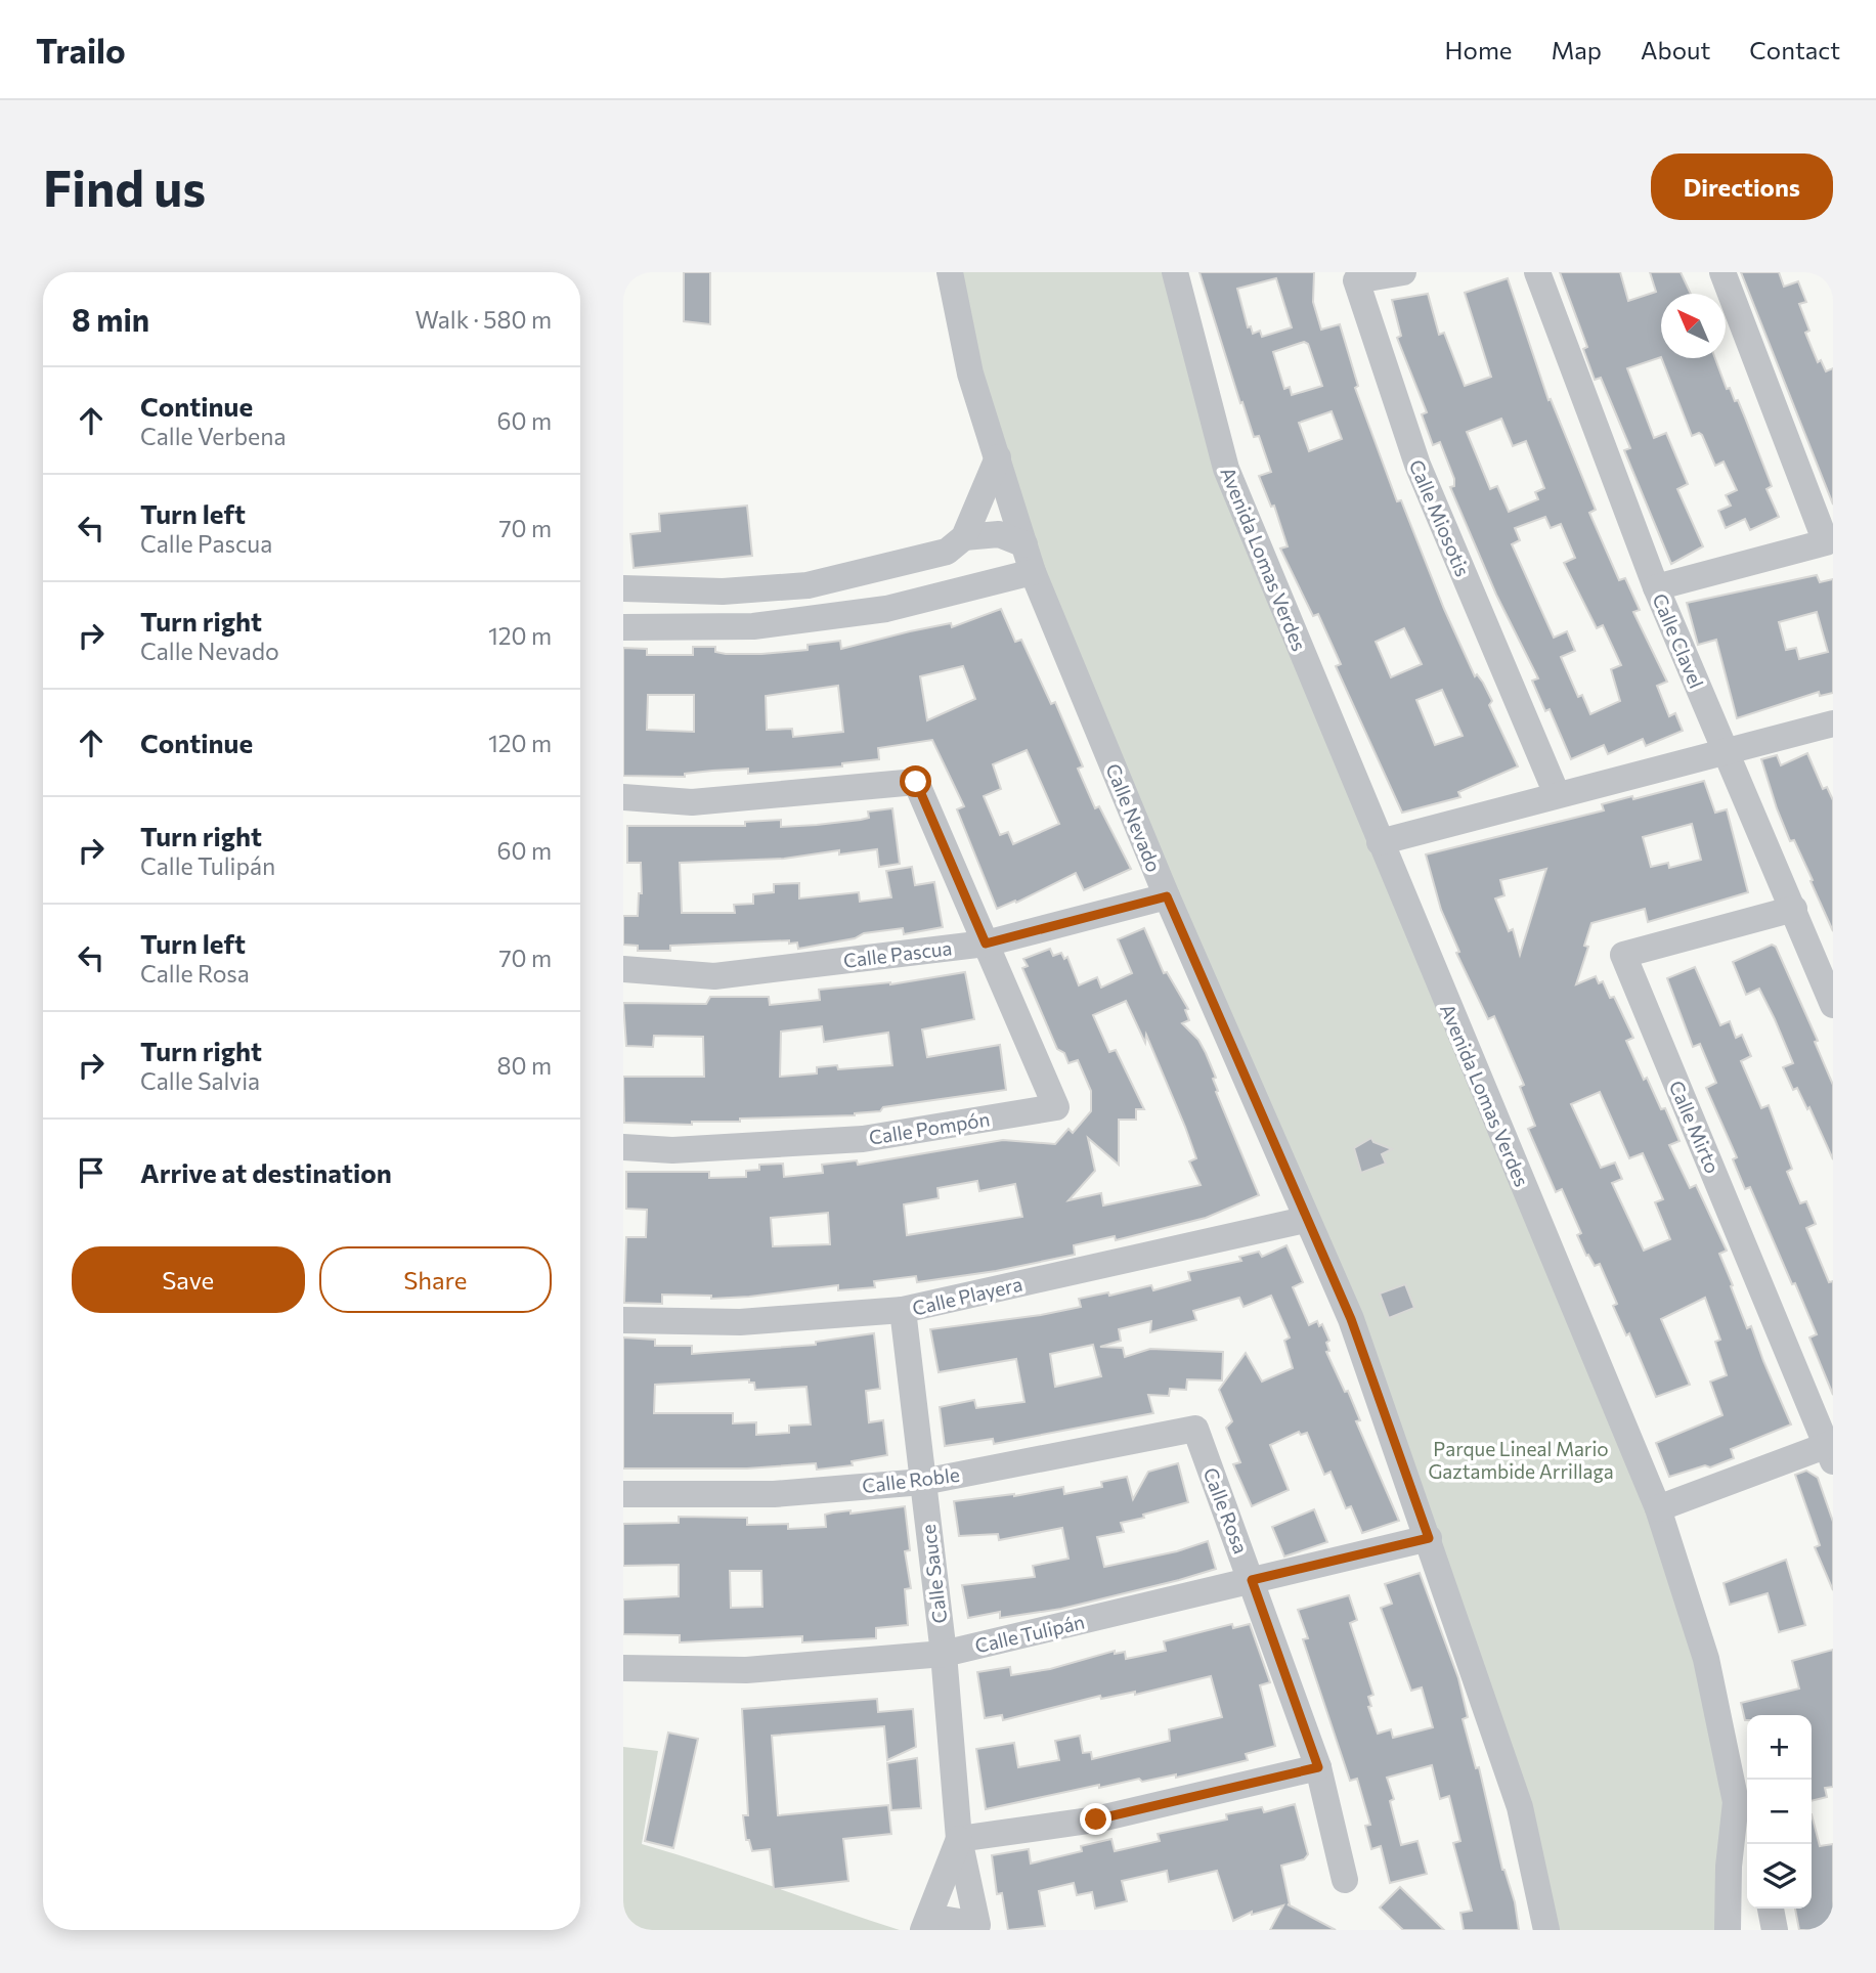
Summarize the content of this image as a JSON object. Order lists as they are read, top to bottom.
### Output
{
  "streets": {
    "street": [
      "Calle Miosotis",
      "Avenida Lomas Verdes",
      "Calle Clavel",
      "Calle Nevado",
      "Calle Pascua",
      "Calle Mirto",
      "Calle Pompón",
      "Calle Playera",
      "Calle Roble",
      "Calle Rosa",
      "Calle Sauce",
      "Calle Tulipán"
    ]
  },
  "crossings": [
    ["Calle Clavel", "Calle Mirto"],
    ["Calle Nevado", "Calle Pascua"],
    ["Calle Nevado", "Calle Playera"],
    ["Calle Nevado", "Calle Tulipán"],
    ["Calle Pascua", "Calle Pompón"],
    ["Calle Playera", "Calle Sauce"],
    ["Calle Roble", "Calle Rosa"],
    ["Calle Roble", "Calle Sauce"],
    ["Calle Rosa", "Calle Tulipán"],
    ["Calle Sauce", "Calle Tulipán"]
  ],
  "parks": ["Parque Lineal Mario Gaztambide Arrillaga"],
  "north": "top left",
  "page": {
    "header": "Trailo",
    "nav": [
      "Home",
      "Map",
      "About",
      "Contact"
    ],
    "buttons": [
      "Directions",
      ["Save", "Share"]
    ],
    "title": "Find us",
    "heading": ["8 min", "Walk · 580 m"],
    "list": [
      ["Continue", "Calle Verbena", "60 m"],
      ["Turn left", "Calle Pascua", "70 m"],
      ["Turn right", "Calle Nevado", "120 m"],
      ["Continue", "120 m"],
      ["Turn right", "Calle Tulipán", "60 m"],
      ["Turn left", "Calle Rosa", "70 m"],
      ["Turn right", "Calle Salvia", "80 m"],
      "Arrive at destination"
    ],
    "map_buttons": ["+", "−"]
  }
}
